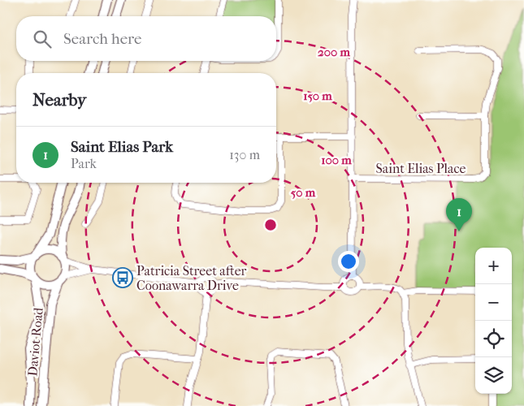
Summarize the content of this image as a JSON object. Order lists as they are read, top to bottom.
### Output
{
  "streets": {
    "street": ["Saint Elias Place", "Daviot Road"]
  },
  "places": {
    "bus stop": ["Patricia Street after Coonawarra Drive"]
  },
  "page": {
    "search": "Search here",
    "heading": "Nearby",
    "list": [
      {
        "mark": "1",
        "name": "Saint Elias Park",
        "note": "Park",
        "value": "130 m"
      }
    ],
    "pins": "1",
    "map_buttons": ["+", "−"]
  },
  "rings": [
    "200 m",
    "150 m",
    "100 m",
    "50 m"
  ]
}
